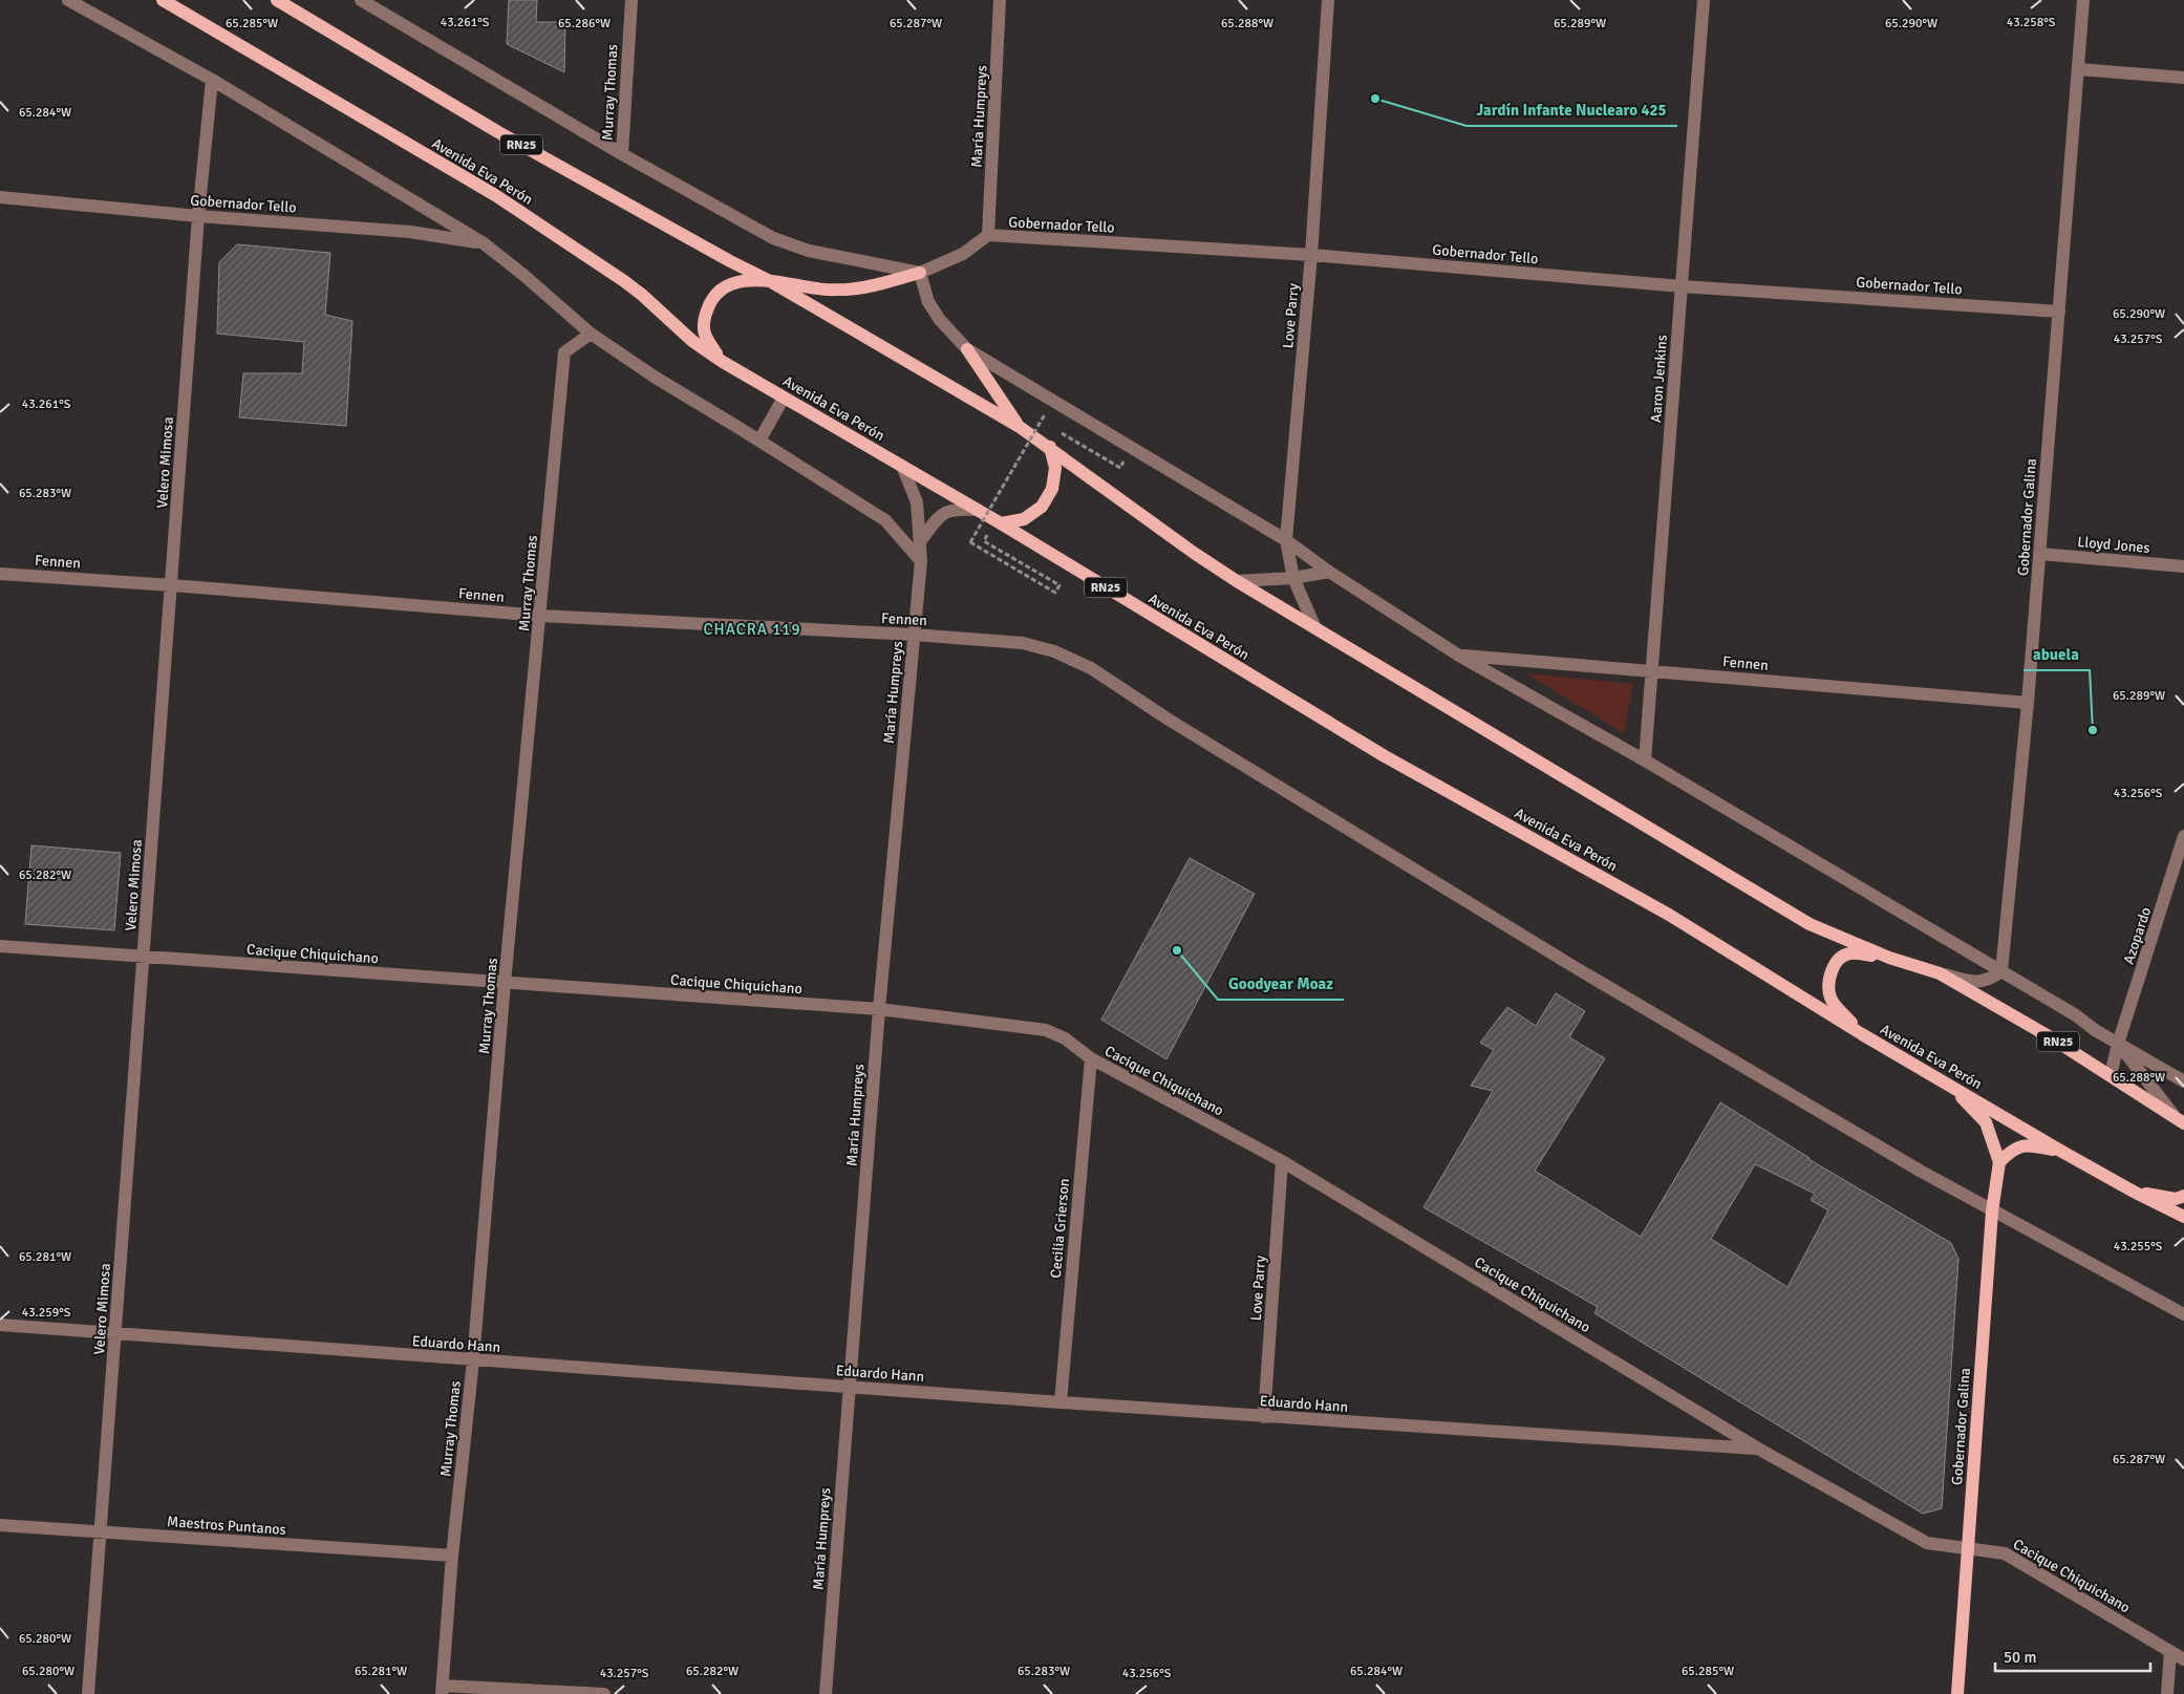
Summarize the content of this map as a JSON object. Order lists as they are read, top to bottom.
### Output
{
  "streets": {
    "main road": ["RN25", "Avenida Eva Perón", "Gobernador Galina"],
    "street": [
      "Murray Thomas",
      "María Humpreys",
      "Gobernador Tello",
      "Love Parry",
      "Aaron Jenkins",
      "Velero Mimosa",
      "Lloyd Jones",
      "Fennen",
      "Azopardo",
      "Cacique Chiquichano",
      "Cecilia Grierson",
      "Eduardo Hann",
      "Maestros Puntanos"
    ]
  },
  "crossings": [
    ["Murray Thomas", "Fennen"],
    ["Murray Thomas", "Cacique Chiquichano"],
    ["Murray Thomas", "Eduardo Hann"],
    ["Murray Thomas", "Maestros Puntanos"],
    ["María Humpreys", "Avenida Eva Perón"],
    ["María Humpreys", "Gobernador Tello"],
    ["María Humpreys", "Fennen"],
    ["María Humpreys", "Cacique Chiquichano"],
    ["María Humpreys", "Eduardo Hann"],
    ["RN25", "Love Parry"],
    ["RN25", "Azopardo"],
    ["Gobernador Tello", "Love Parry"],
    ["Gobernador Tello", "Aaron Jenkins"],
    ["Gobernador Tello", "Velero Mimosa"],
    ["Gobernador Tello", "Gobernador Galina"],
    ["Love Parry", "Cacique Chiquichano"],
    ["Love Parry", "Eduardo Hann"],
    ["Aaron Jenkins", "Fennen"],
    ["Velero Mimosa", "Fennen"],
    ["Velero Mimosa", "Cacique Chiquichano"],
    ["Velero Mimosa", "Eduardo Hann"],
    ["Velero Mimosa", "Maestros Puntanos"],
    ["Gobernador Galina", "Lloyd Jones"],
    ["Gobernador Galina", "Fennen"],
    ["Gobernador Galina", "Cacique Chiquichano"],
    ["Cacique Chiquichano", "Cecilia Grierson"],
    ["Cacique Chiquichano", "Eduardo Hann"],
    ["Cecilia Grierson", "Eduardo Hann"]
  ],
  "districts": ["CHACRA 119"],
  "places": ["Jardín Infante Nuclearo 425", "abuela", "Goodyear Moaz"],
  "scale_bar": "50 m",
  "coordinates": [
    "43.261°S",
    "43.258°S",
    "65.287°W",
    "65.285°W",
    "65.286°W",
    "65.288°W",
    "65.289°W",
    "65.290°W",
    "65.284°W",
    "43.257°S",
    "65.283°W",
    "43.256°S",
    "65.282°W",
    "43.255°S",
    "65.281°W",
    "43.259°S",
    "65.280°W"
  ]
}
